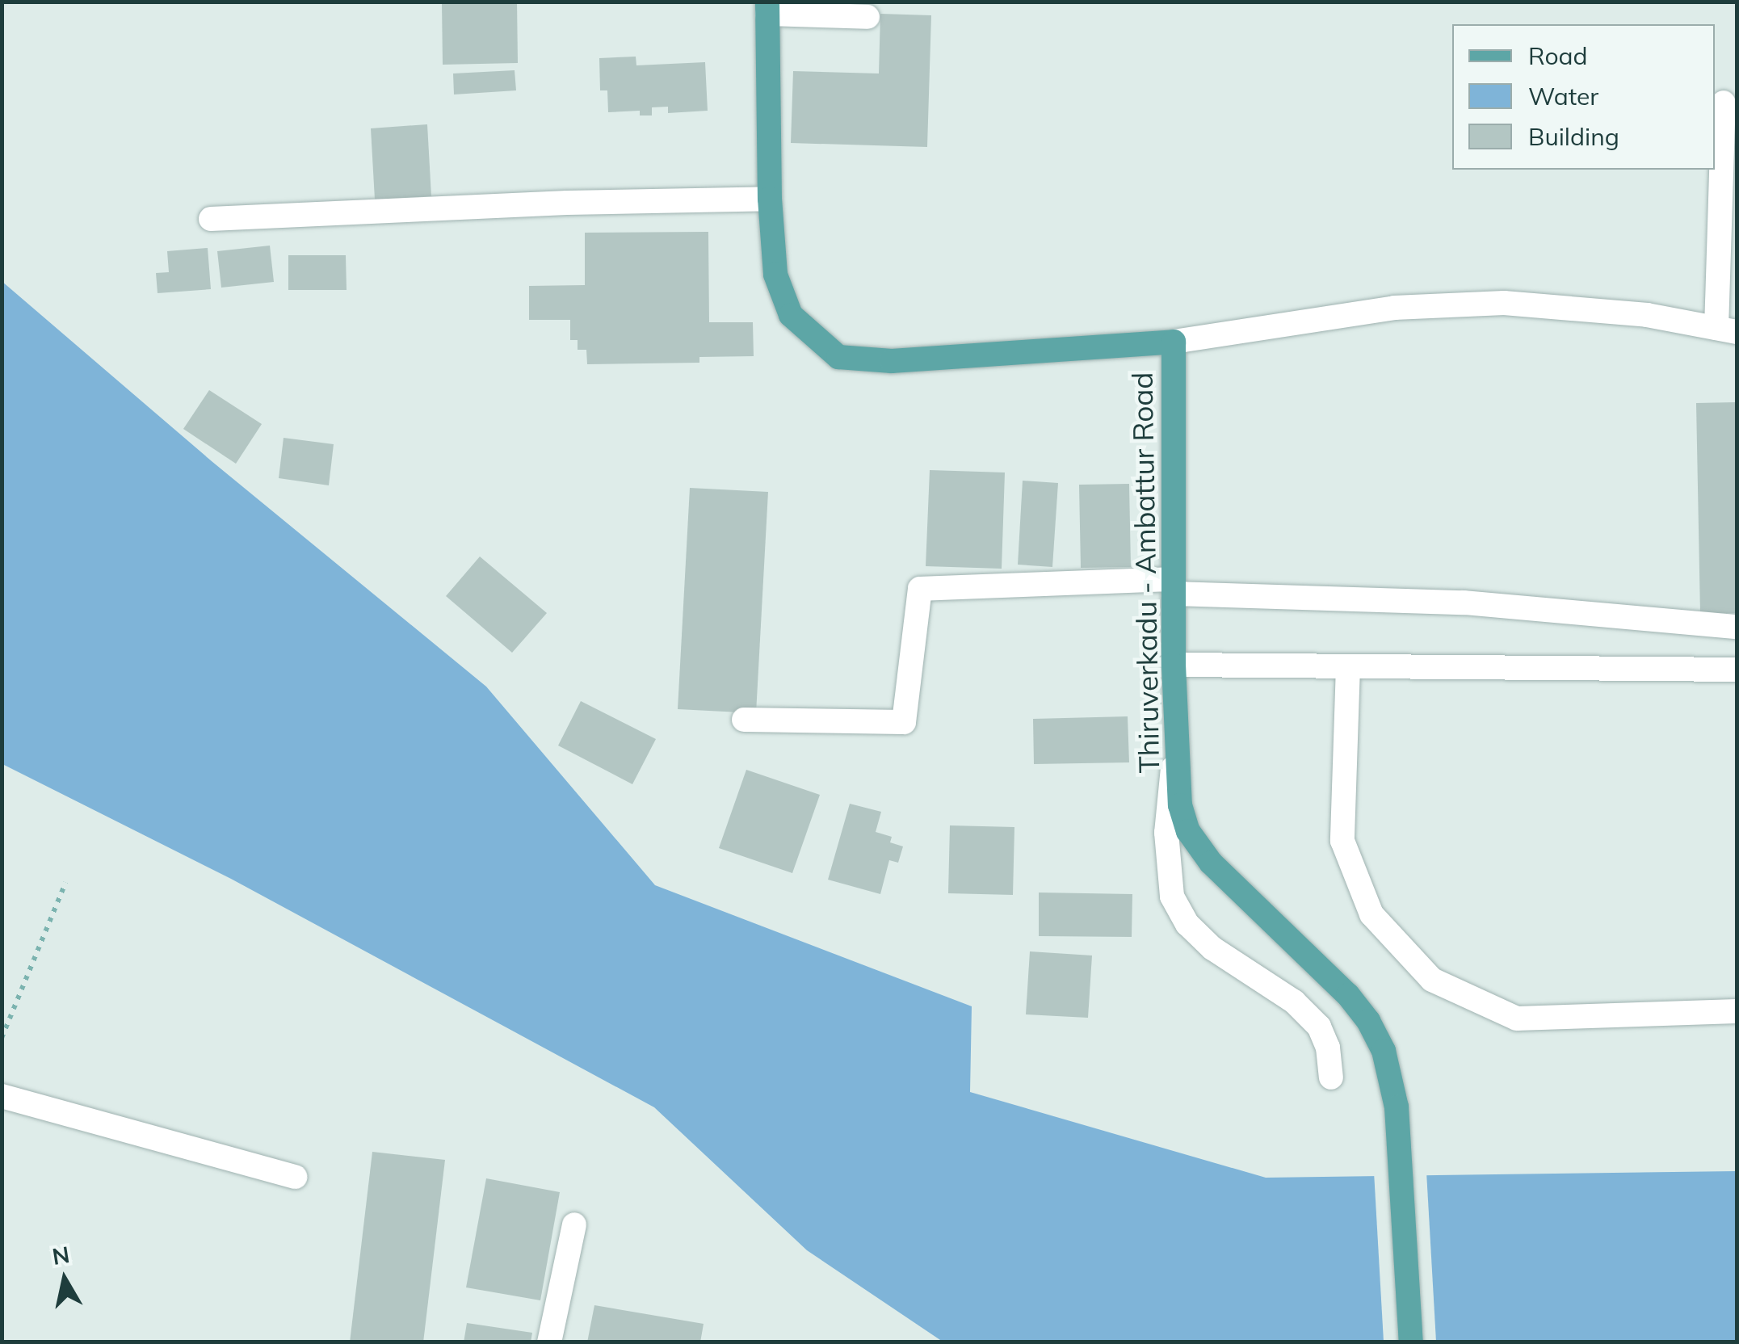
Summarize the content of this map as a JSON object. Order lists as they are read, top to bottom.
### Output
{
  "streets": {
    "main road": ["Thiruverkadu - Ambattur Road"]
  },
  "legend": ["Road", "Water", "Building"],
  "north": "top"
}
